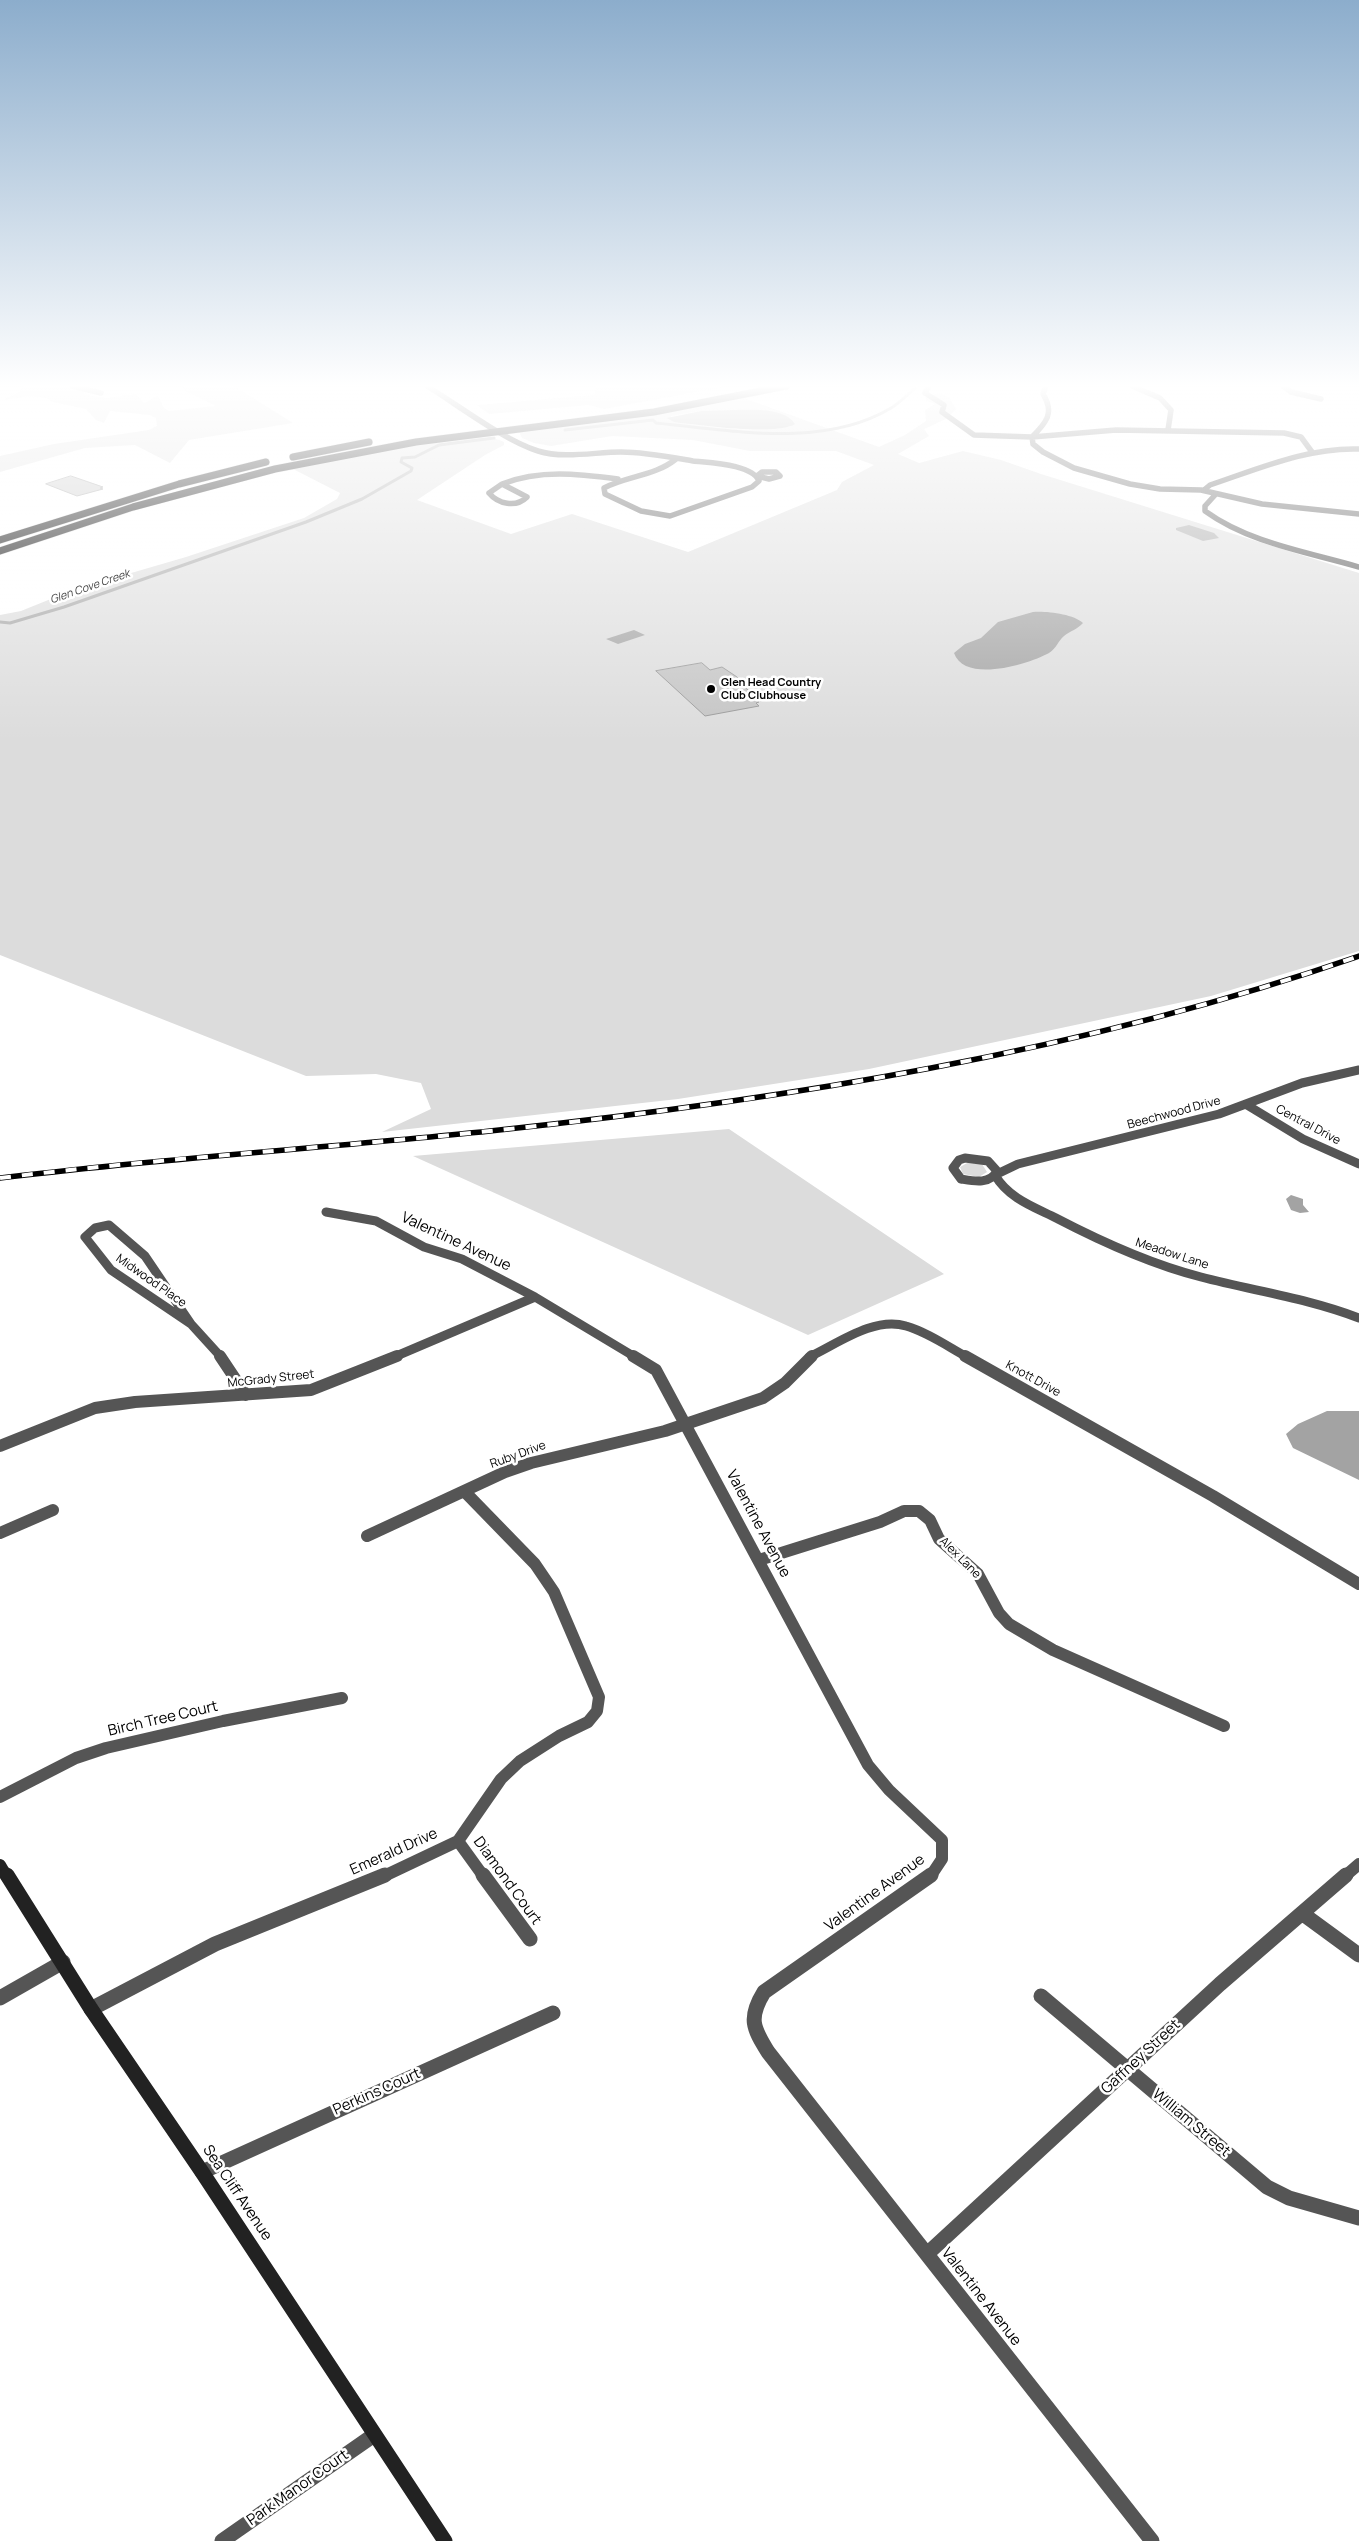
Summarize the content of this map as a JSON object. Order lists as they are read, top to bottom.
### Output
{
  "streets": {
    "street": [
      "Beechwood Drive",
      "Central Drive",
      "Valentine Avenue",
      "Meadow Lane",
      "Midwood Place",
      "McGrady Street",
      "Knott Drive",
      "Ruby Drive",
      "Alex Lane",
      "Birch Tree Court",
      "Emerald Drive",
      "Diamond Court",
      "Gaffney Street",
      "Perkins Court",
      "William Street",
      "Sea Cliff Avenue",
      "Park Manor Court"
    ]
  },
  "crossings": [
    ["Beechwood Drive", "Central Drive"],
    ["Beechwood Drive", "Meadow Lane"],
    ["Valentine Avenue", "McGrady Street"],
    ["Valentine Avenue", "Knott Drive"],
    ["Valentine Avenue", "Ruby Drive"],
    ["Valentine Avenue", "Alex Lane"],
    ["Valentine Avenue", "Gaffney Street"],
    ["Midwood Place", "McGrady Street"],
    ["Knott Drive", "Ruby Drive"],
    ["Ruby Drive", "Emerald Drive"],
    ["Emerald Drive", "Diamond Court"],
    ["Emerald Drive", "Sea Cliff Avenue"],
    ["Gaffney Street", "William Street"],
    ["Perkins Court", "Sea Cliff Avenue"],
    ["Sea Cliff Avenue", "Park Manor Court"]
  ],
  "water": ["Glen Cove Creek"],
  "places": ["Glen Head Country Club Clubhouse"]
}
